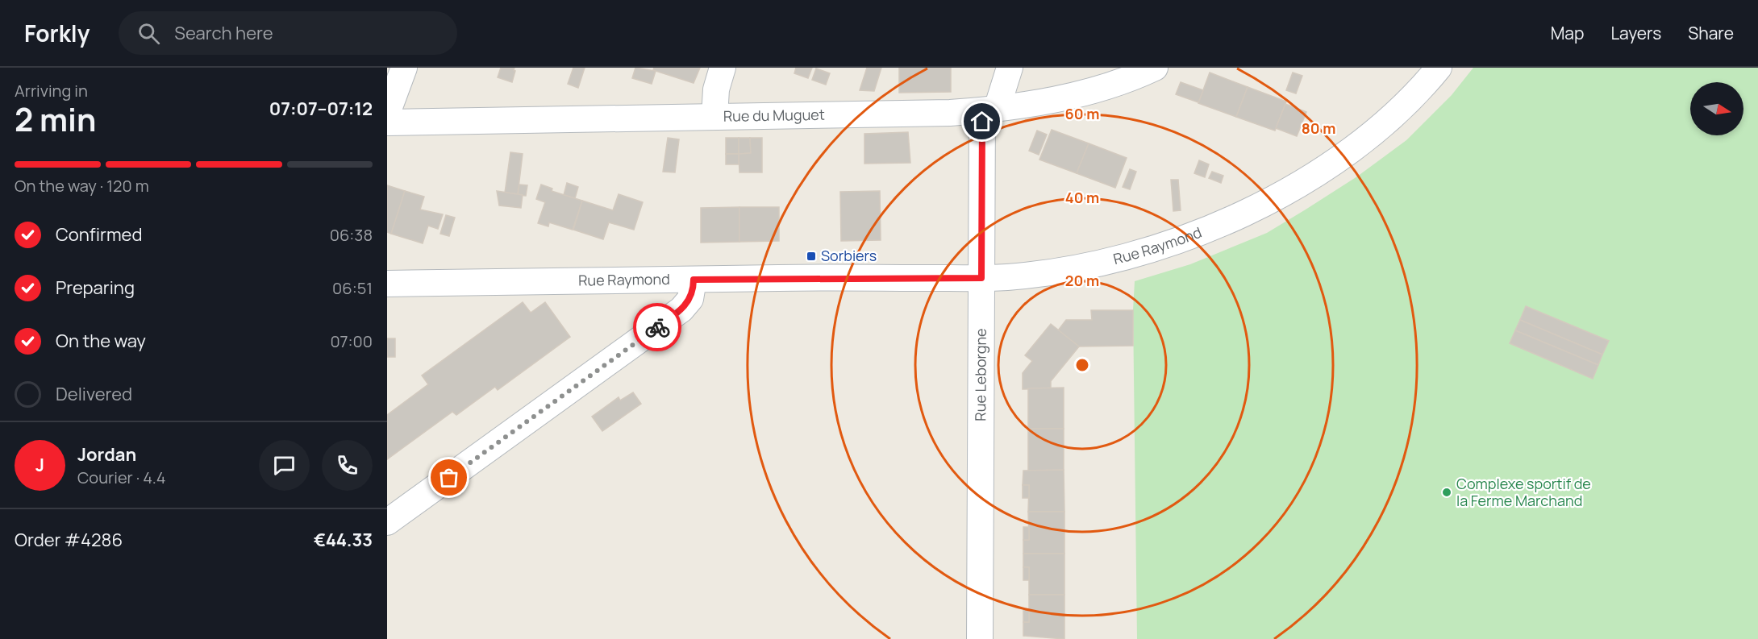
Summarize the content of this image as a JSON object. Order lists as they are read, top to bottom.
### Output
{
  "streets": {
    "street": ["Rue du Muguet", "Rue Raymond", "Rue Leborgne"]
  },
  "crossings": [
    ["Rue du Muguet", "Rue Leborgne"],
    ["Rue Raymond", "Rue Leborgne"]
  ],
  "places": {
    "transit": ["Sorbiers"],
    "other": ["Complexe sportif de la Ferme Marchand"]
  },
  "north": "right",
  "page": {
    "header": "Forkly",
    "search": "Search here",
    "nav": ["Map", "Layers", "Share"],
    "heading": ["2 min", "Arriving in", "07:07–07:12"],
    "panel": [
      "Jordan",
      "Courier · 4.4",
      "Order #4286",
      "€44.33"
    ],
    "bar": "On the way · 120 m",
    "list": [
      ["Confirmed", "06:38"],
      ["Preparing", "06:51"],
      ["On the way", "07:00"],
      "Delivered"
    ],
    "round": "J"
  },
  "rings": [
    "60 m",
    "80 m",
    "40 m",
    "20 m"
  ]
}
